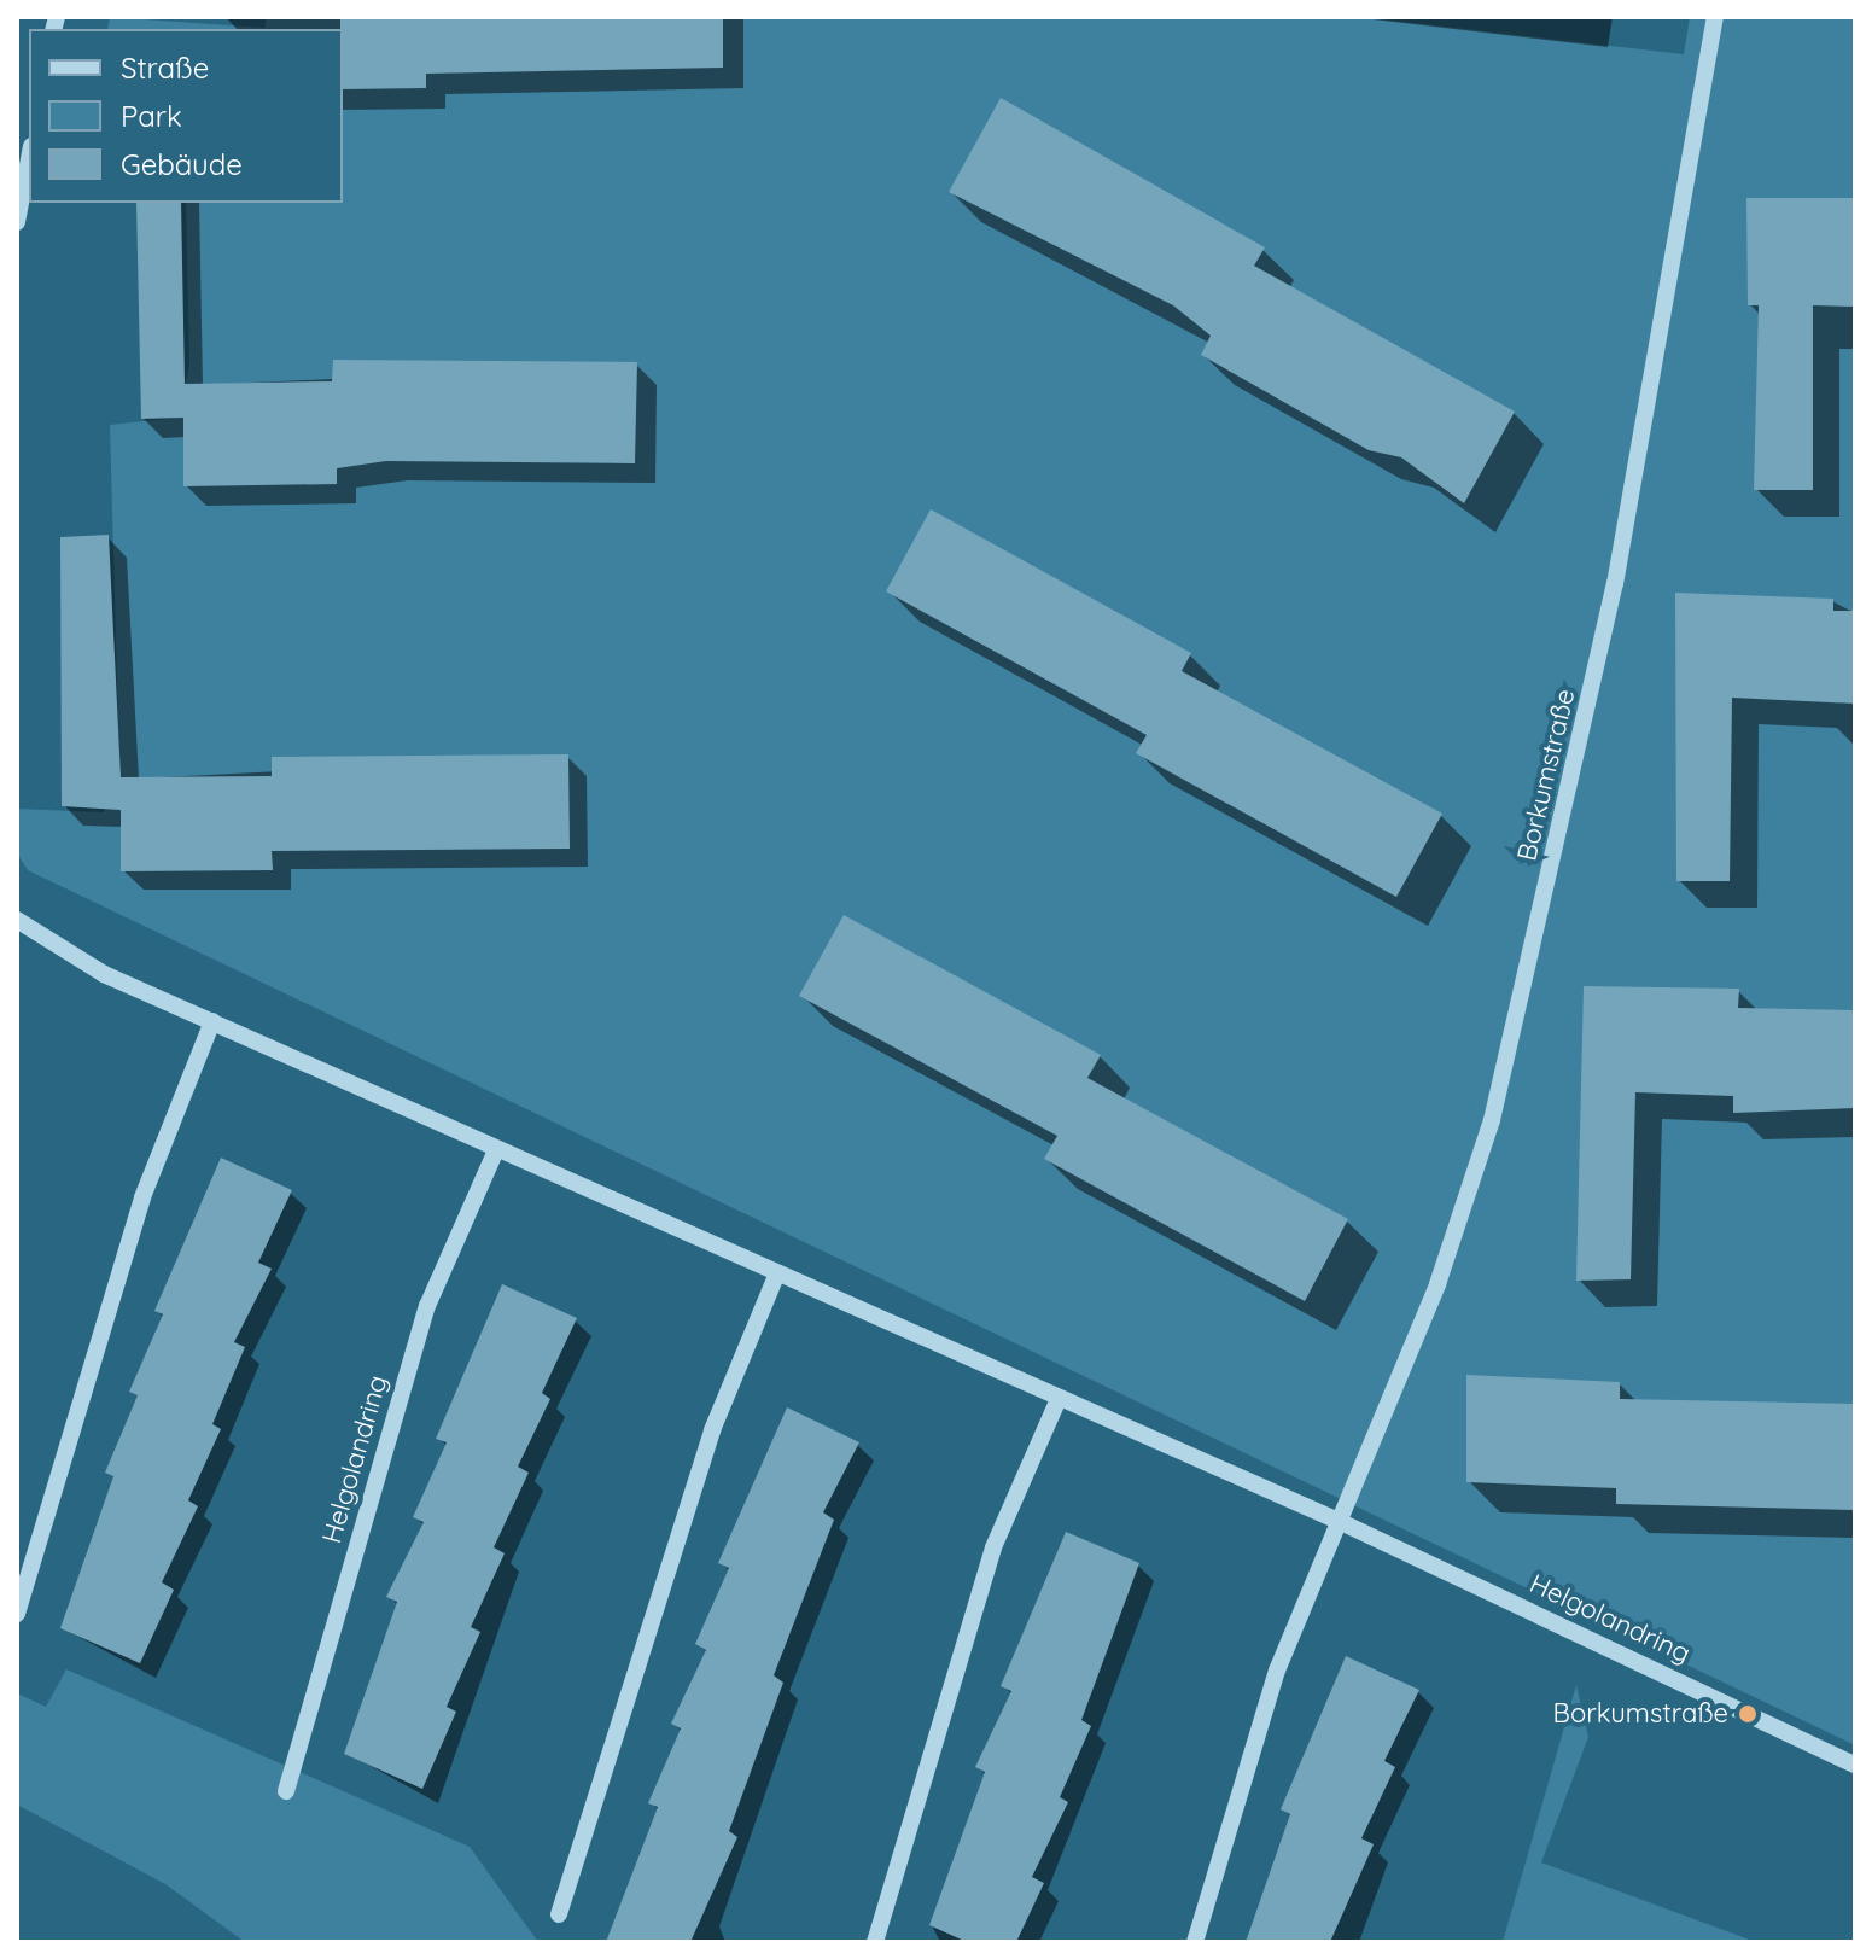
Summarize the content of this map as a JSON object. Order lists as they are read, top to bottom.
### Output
{
  "streets": {
    "street": ["Borkumstraße", "Helgolandring"]
  },
  "crossings": [
    ["Borkumstraße", "Helgolandring"]
  ],
  "places": ["Borkumstraße"],
  "legend": ["Straße", "Park", "Gebäude"]
}
